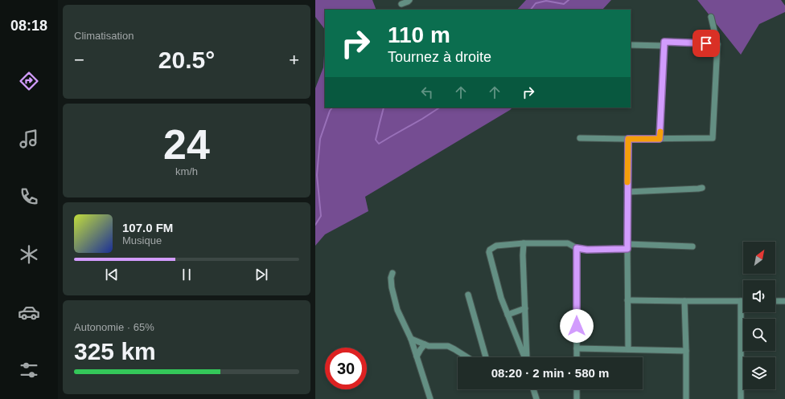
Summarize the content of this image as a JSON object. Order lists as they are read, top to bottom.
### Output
{
  "north": "top right",
  "page": {
    "tabs": "08:18",
    "tile": [
      "Climatisation",
      ["24", "km/h"],
      ["Autonomie · 65%", "325 km"]
    ],
    "turn": ["110 m", "Tournez à droite"],
    "heat": ["−", "20.5°", "+"],
    "song": ["107.0 FM", "Musique"],
    "limit": "30",
    "trip": "08:20 · 2 min · 580 m"
  }
}
